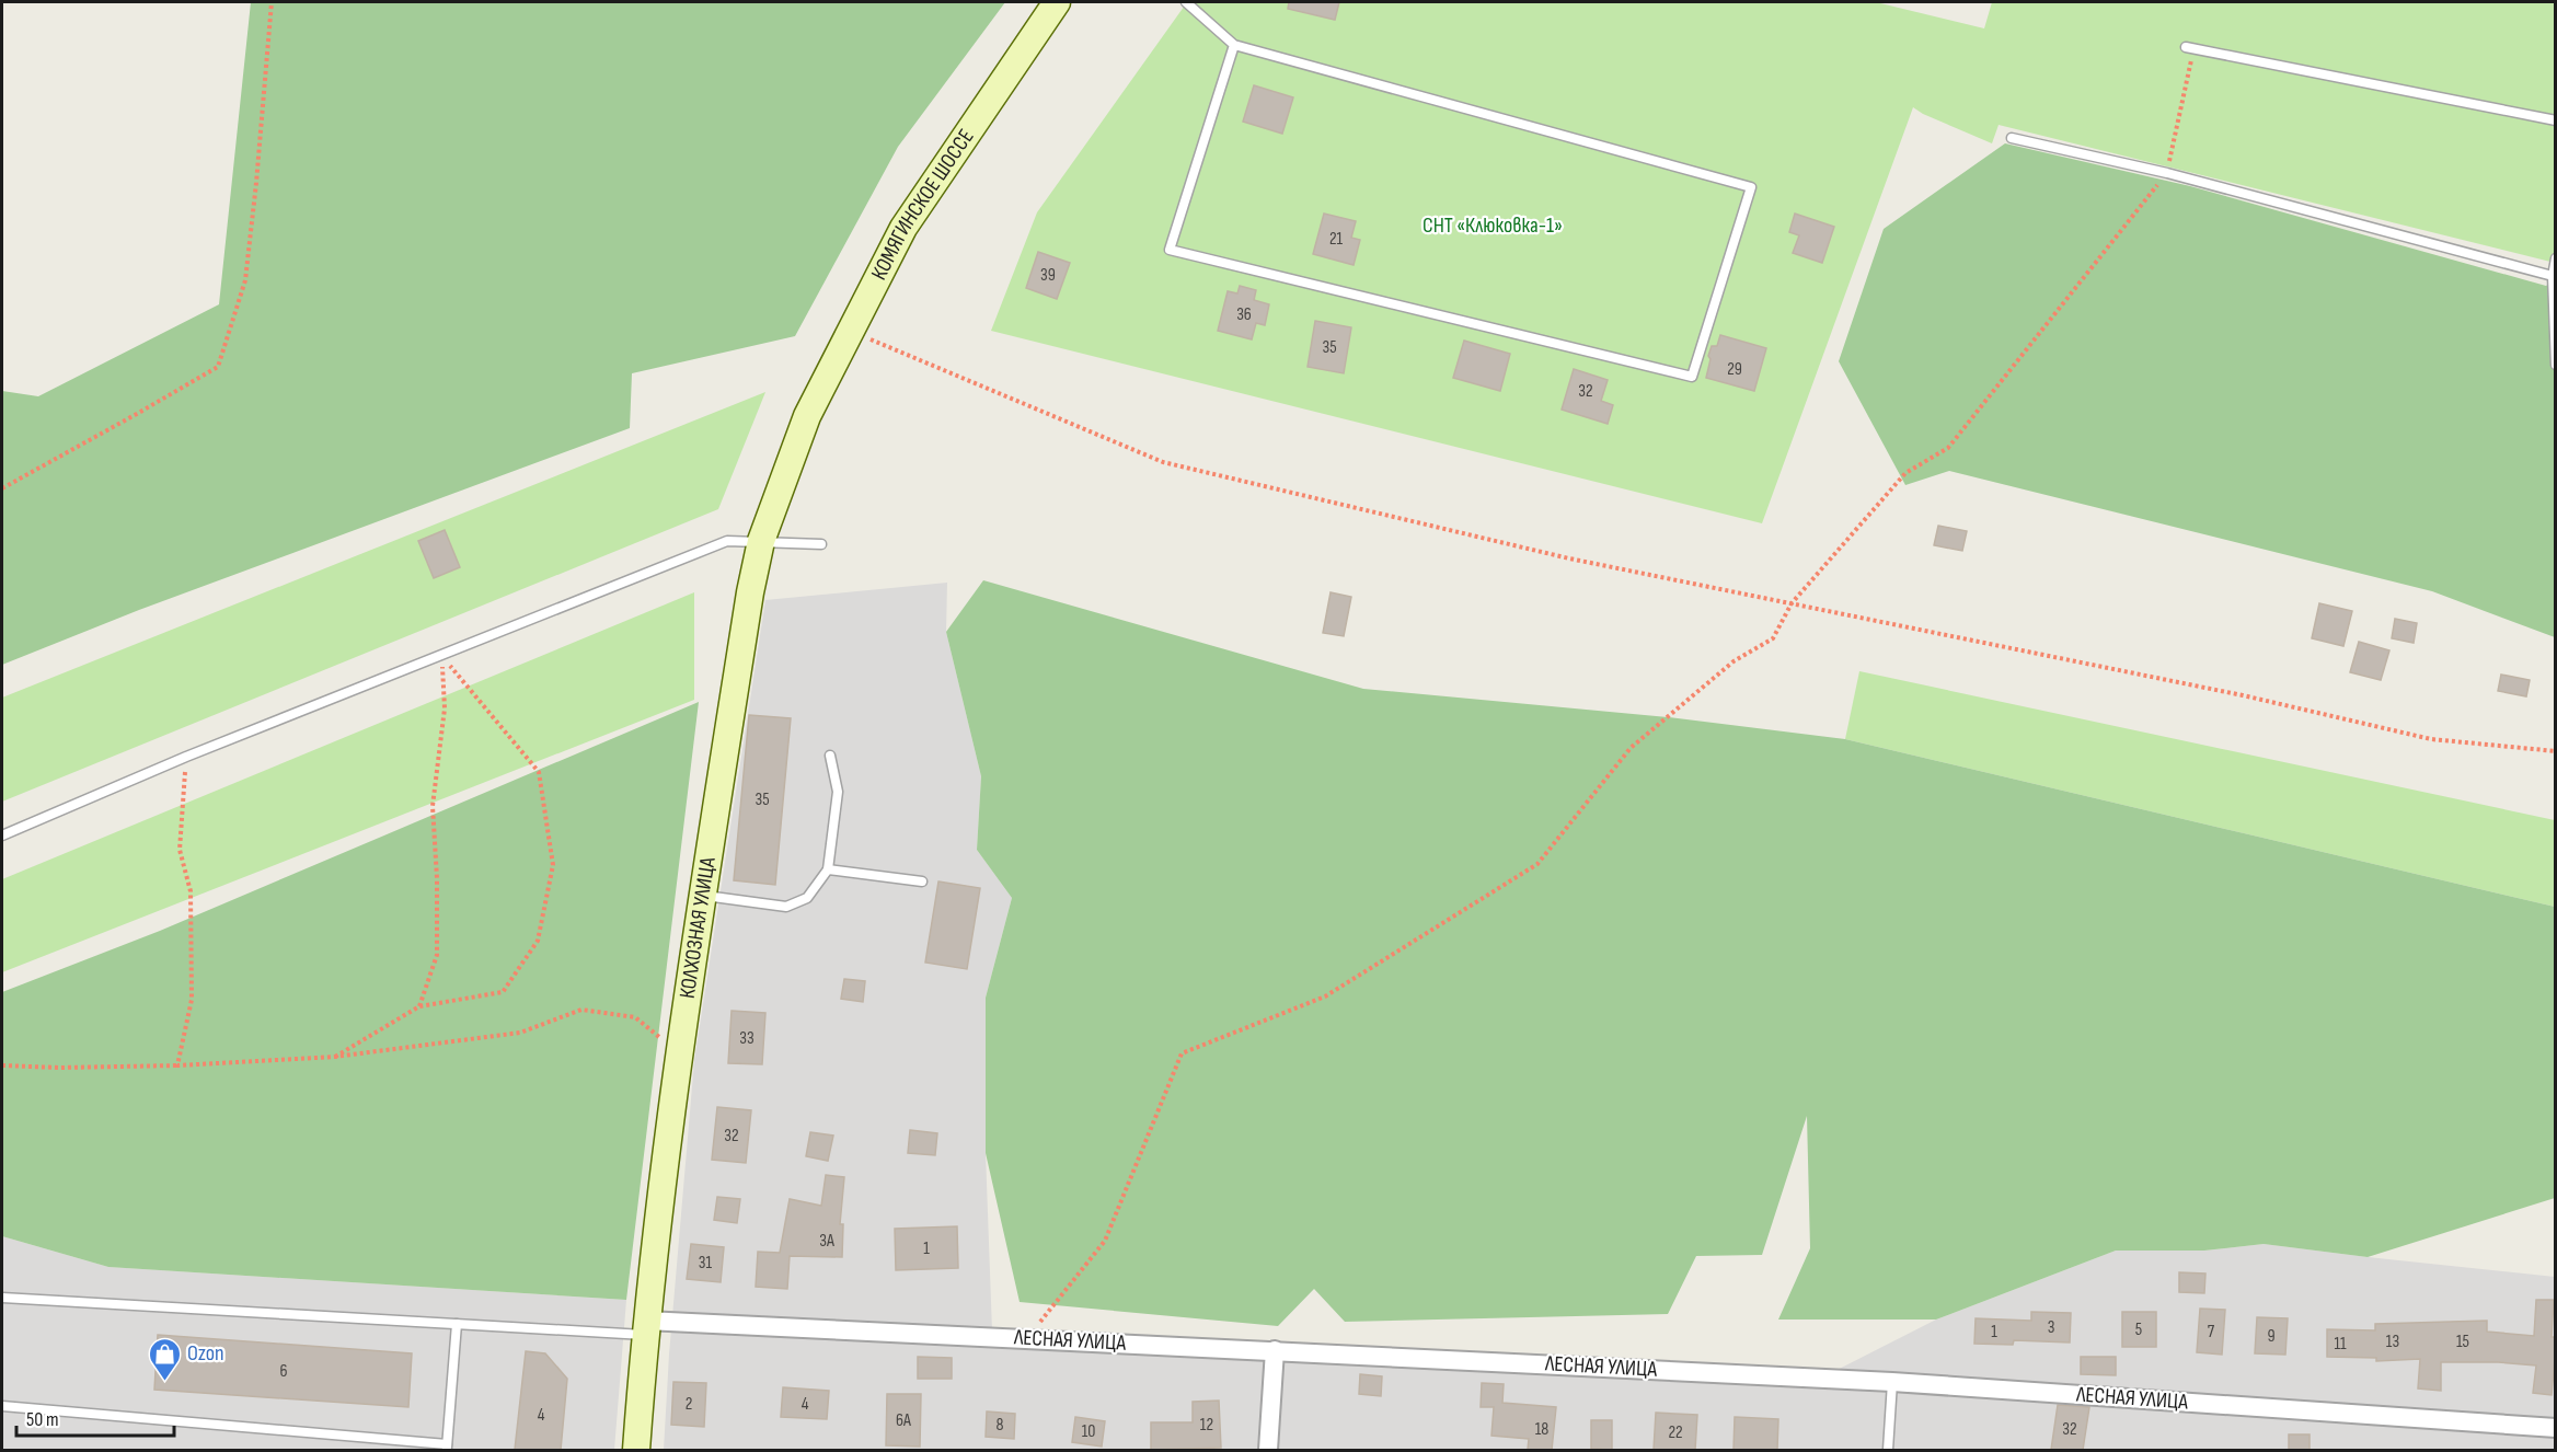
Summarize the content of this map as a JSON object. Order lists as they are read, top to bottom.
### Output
{
  "streets": {
    "street": ["КОМЯГИНСКОЕ ШОССЕ", "КОЛХОЗНАЯ УЛИЦА", "ЛЕСНАЯ УЛИЦА"]
  },
  "crossings": [
    ["КОМЯГИНСКОЕ ШОССЕ", "КОЛХОЗНАЯ УЛИЦА"],
    ["КОЛХОЗНАЯ УЛИЦА", "ЛЕСНАЯ УЛИЦА"]
  ],
  "parks": ["СНТ «Клюковка-1»"],
  "places": {
    "shop": ["Ozon"]
  },
  "house_numbers": [
    "21",
    "39",
    "36",
    "35",
    "29",
    "32",
    "35",
    "33",
    "32",
    "3А",
    "1",
    "31",
    "3",
    "5",
    "1",
    "7",
    "9",
    "13",
    "15",
    "11",
    "6",
    "2",
    "4",
    "4",
    "6А",
    "8",
    "12",
    "18",
    "32",
    "10",
    "22"
  ],
  "scale_bar": "50 m"
}
